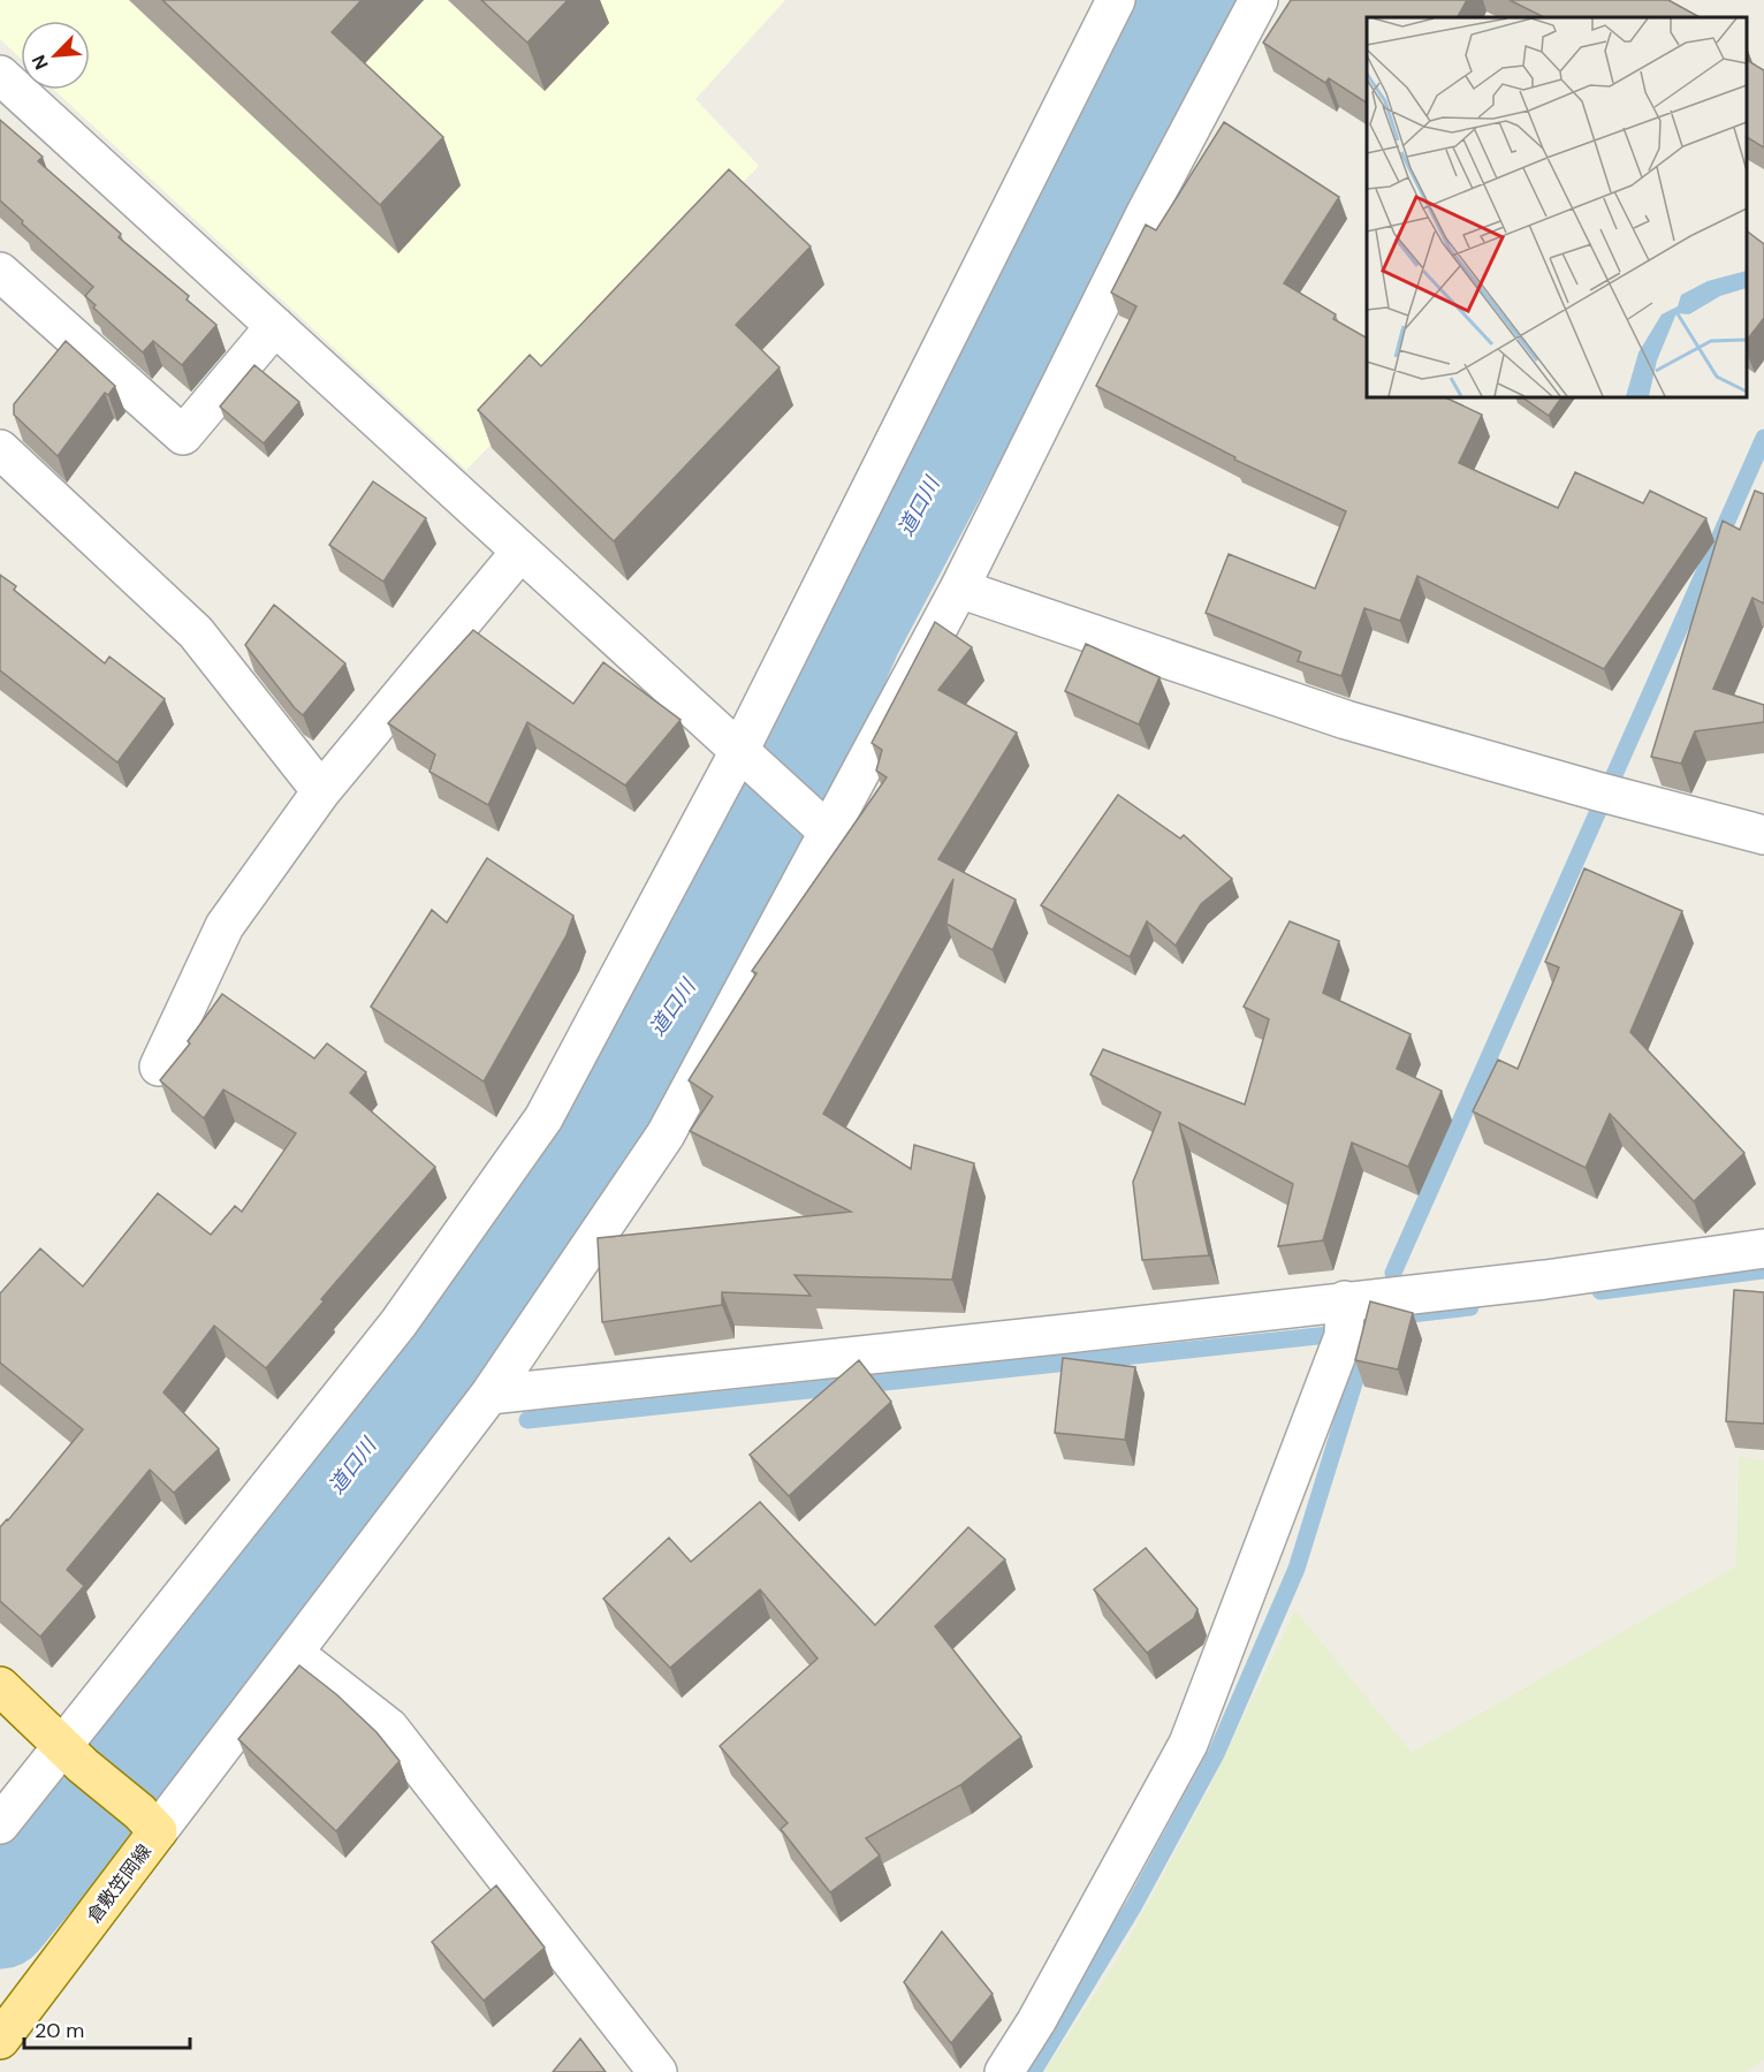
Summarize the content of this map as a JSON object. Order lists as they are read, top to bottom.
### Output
{
  "streets": {
    "main road": ["倉敷笠岡線"]
  },
  "water": ["道口川"],
  "scale_bar": "20 m",
  "north": "bottom left"
}
